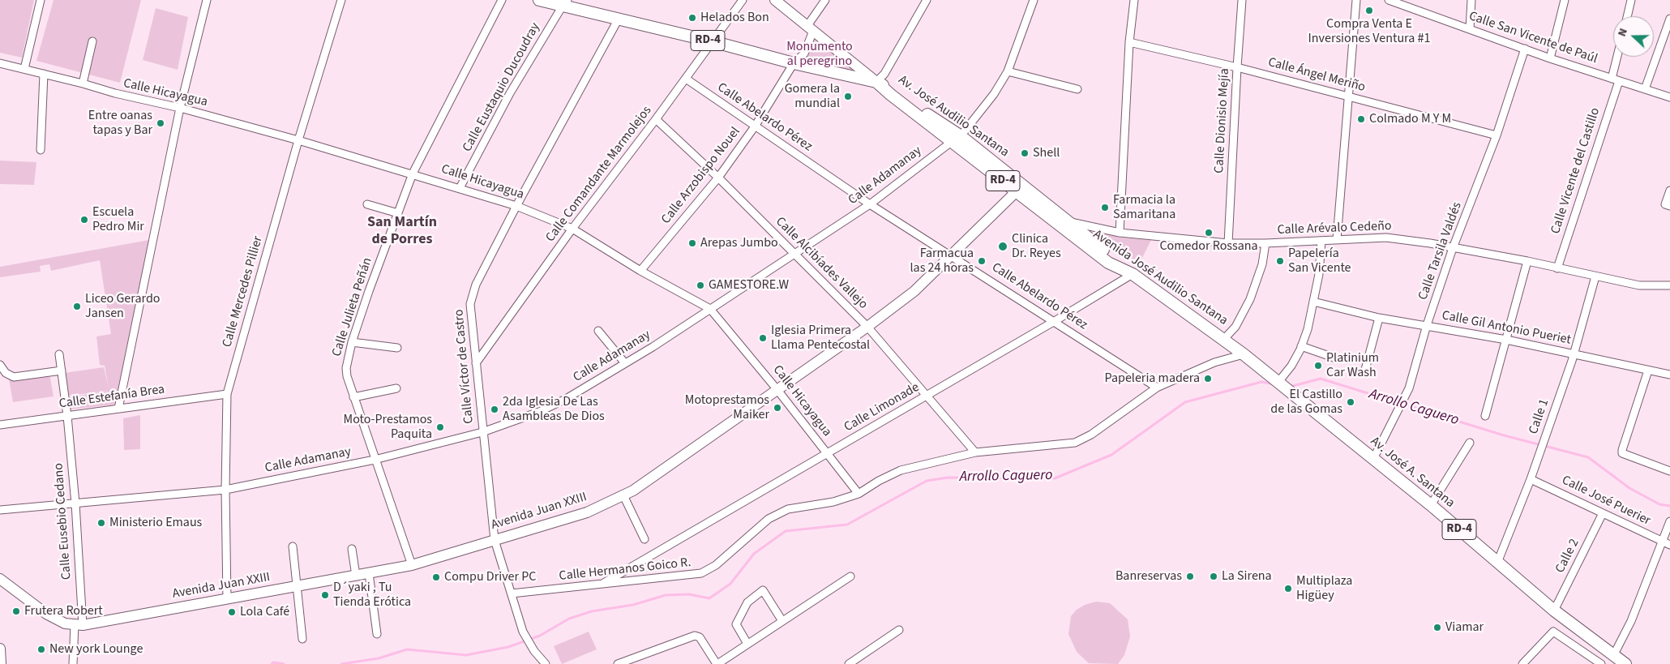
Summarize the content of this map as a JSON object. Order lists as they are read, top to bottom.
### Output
{
  "streets": {
    "main road": [
      "RD-4",
      "Av. José Audilio Santana",
      "Avenida José Audilio Santana",
      "Av. José A. Santana",
      "Avenida Juan XXIII"
    ],
    "street": [
      "Calle San Vicente de Paúl",
      "Calle Ángel Meriño",
      "Calle Eustaquio Ducoudray",
      "Calle Hicayagua",
      "Calle Abelardo Pérez",
      "Calle Dionisio Mejía",
      "Calle Vicente del Castillo",
      "Calle Comandante Marmolejos",
      "Calle Arzobispo Nouel",
      "Calle Adamanay",
      "Calle Arévalo Cedeño",
      "Calle Tarsila Valdés",
      "Calle Alcibíades Vallejo",
      "Calle Mercedes Pillier",
      "Calle Julieta Peñán",
      "Calle Gil Antonio Pueriet",
      "Calle Víctor de Castro",
      "Calle Estefanía Brea",
      "Calle Limonade",
      "Calle 1",
      "Calle José Puerier",
      "Calle Eusebio Cedano",
      "Calle 2",
      "Calle Hermanos Goico R."
    ]
  },
  "crossings": [
    ["Calle San Vicente de Paúl", "Calle Vicente del Castillo"],
    ["Calle San Vicente de Paúl", "Calle Tarsila Valdés"],
    ["RD-4", "Calle Eustaquio Ducoudray"],
    ["RD-4", "Av. José Audilio Santana"],
    ["RD-4", "Calle Comandante Marmolejos"],
    ["RD-4", "Calle Arzobispo Nouel"],
    ["RD-4", "Calle Arévalo Cedeño"],
    ["RD-4", "Avenida José Audilio Santana"],
    ["RD-4", "Calle Víctor de Castro"],
    ["RD-4", "Calle Limonade"],
    ["RD-4", "Avenida Juan XXIII"],
    ["Calle Ángel Meriño", "Calle Dionisio Mejía"],
    ["Calle Ángel Meriño", "Calle Tarsila Valdés"],
    ["Calle Eustaquio Ducoudray", "Calle Hicayagua"],
    ["Calle Hicayagua", "Calle Comandante Marmolejos"],
    ["Calle Hicayagua", "Calle Arzobispo Nouel"],
    ["Calle Hicayagua", "Calle Adamanay"],
    ["Calle Hicayagua", "Calle Mercedes Pillier"],
    ["Calle Hicayagua", "Calle Julieta Peñán"],
    ["Calle Hicayagua", "Calle Víctor de Castro"],
    ["Calle Hicayagua", "Calle Limonade"],
    ["Calle Hicayagua", "Avenida Juan XXIII"],
    ["Calle Hicayagua", "Calle Hermanos Goico R."],
    ["Av. José Audilio Santana", "Calle Arzobispo Nouel"],
    ["Av. José Audilio Santana", "Avenida José Audilio Santana"],
    ["Calle Abelardo Pérez", "Calle Comandante Marmolejos"],
    ["Calle Abelardo Pérez", "Calle Arzobispo Nouel"],
    ["Calle Abelardo Pérez", "Calle Adamanay"],
    ["Calle Abelardo Pérez", "Calle Limonade"],
    ["Calle Abelardo Pérez", "Avenida Juan XXIII"],
    ["Calle Abelardo Pérez", "Calle Hermanos Goico R."],
    ["Calle Dionisio Mejía", "Calle Arévalo Cedeño"],
    ["Calle Vicente del Castillo", "Calle Arévalo Cedeño"],
    ["Calle Comandante Marmolejos", "Calle Alcibíades Vallejo"],
    ["Calle Comandante Marmolejos", "Calle Víctor de Castro"],
    ["Calle Arzobispo Nouel", "Calle Alcibíades Vallejo"],
    ["Calle Adamanay", "Calle Alcibíades Vallejo"],
    ["Calle Adamanay", "Avenida José Audilio Santana"],
    ["Calle Adamanay", "Calle Mercedes Pillier"],
    ["Calle Adamanay", "Calle Julieta Peñán"],
    ["Calle Adamanay", "Calle Víctor de Castro"],
    ["Calle Adamanay", "Calle Eusebio Cedano"],
    ["Calle Arévalo Cedeño", "Calle Tarsila Valdés"],
    ["Calle Arévalo Cedeño", "Calle 1"],
    ["Calle Tarsila Valdés", "Calle Gil Antonio Pueriet"],
    ["Calle Tarsila Valdés", "Av. José A. Santana"],
    ["Calle Alcibíades Vallejo", "Calle Limonade"],
    ["Calle Alcibíades Vallejo", "Avenida Juan XXIII"],
    ["Calle Alcibíades Vallejo", "Calle Hermanos Goico R."],
    ["Avenida José Audilio Santana", "Calle Limonade"],
    ["Avenida José Audilio Santana", "Av. José A. Santana"],
    ["Avenida José Audilio Santana", "Avenida Juan XXIII"],
    ["Avenida José Audilio Santana", "Calle Hermanos Goico R."],
    ["Calle Mercedes Pillier", "Calle Estefanía Brea"],
    ["Calle Mercedes Pillier", "Avenida Juan XXIII"],
    ["Calle Julieta Peñán", "Avenida Juan XXIII"],
    ["Calle Gil Antonio Pueriet", "Calle 1"],
    ["Calle Víctor de Castro", "Avenida Juan XXIII"],
    ["Calle Víctor de Castro", "Calle Hermanos Goico R."],
    ["Calle Estefanía Brea", "Calle Eusebio Cedano"],
    ["Calle Limonade", "Calle Hermanos Goico R."],
    ["Calle 1", "Av. José A. Santana"],
    ["Calle 1", "Calle José Puerier"],
    ["Av. José A. Santana", "Calle 2"],
    ["Calle José Puerier", "Calle 2"],
    ["Avenida Juan XXIII", "Calle Eusebio Cedano"]
  ],
  "districts": ["San Martín de Porres"],
  "water": ["Arrollo Caguero"],
  "parks": ["Monumento al peregrino"],
  "places": [
    "Compra Venta E Inversiones Ventura #1",
    "Helados Bon",
    "Gomera la mundial",
    "Colmado M Y M",
    "Entre oanas tapas y Bar",
    "Shell",
    "Farmacia la Samaritana",
    "Escuela Pedro Mir",
    "Comedor Rossana",
    "Arepas Jumbo",
    "Clinica Dr. Reyes",
    "Farmacua las 24 horas",
    "Papelería San Vicente",
    "GAMESTORE.W",
    "Liceo Gerardo Jansen",
    "Iglesia Primera Llama Pentecostal",
    "Platinium Car Wash",
    "Papeleria madera",
    "El Castillo de las Gomas",
    "Motoprestamos Maiker",
    "2da Iglesia De Las Asambleas De Dios",
    "Moto-Prestamos Paquita",
    "Ministerio Emaus",
    "Banreservas",
    "La Sirena",
    "Compu Driver PC",
    "Multiplaza Higüey",
    "D´yaki , Tu Tienda Erótica",
    "Frutera Robert",
    "Lola Café",
    "Viamar",
    "New york Lounge"
  ],
  "north": "left"
}
